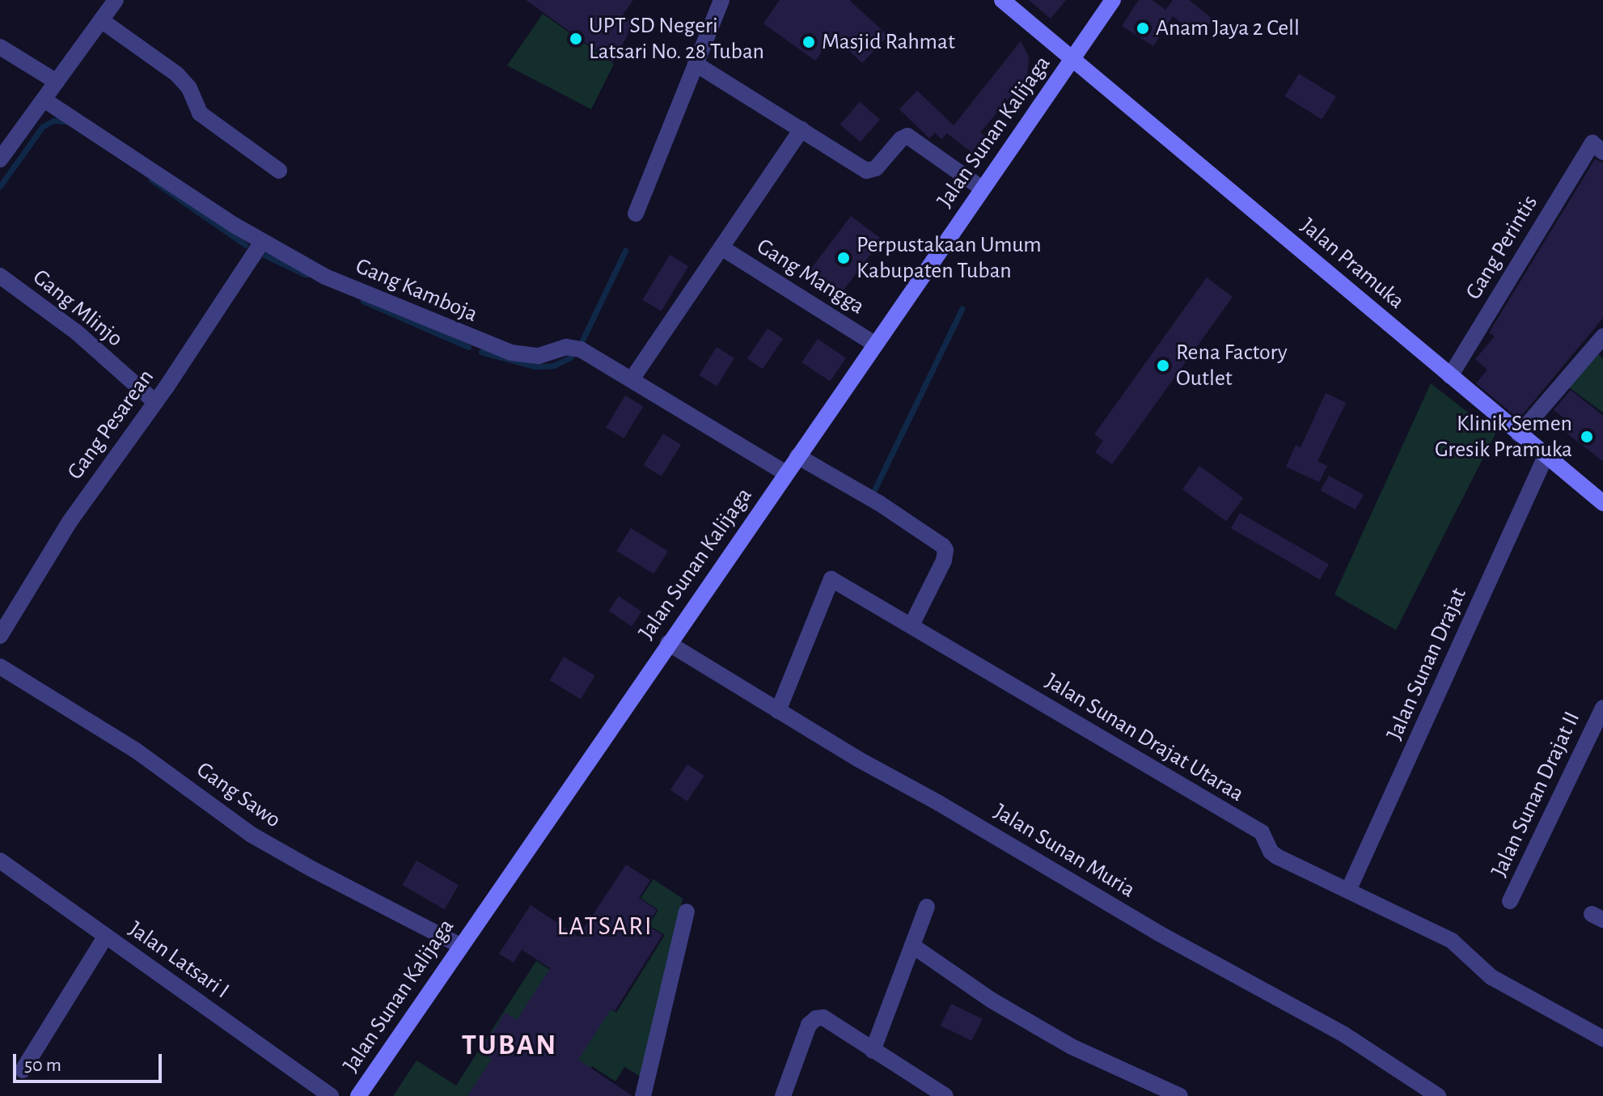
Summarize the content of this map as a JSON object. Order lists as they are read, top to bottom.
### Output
{
  "streets": {
    "main road": ["Jalan Sunan Kalijaga", "Jalan Pramuka"],
    "street": [
      "Gang Perintis",
      "Gang Mangga",
      "Gang Kamboja",
      "Gang Mlinjo",
      "Gang Pesarean",
      "Jalan Sunan Drajat",
      "Jalan Sunan Drajat Utaraa",
      "Jalan Sunan Drajat II",
      "Gang Sawo",
      "Jalan Sunan Muria",
      "Jalan Latsari I"
    ]
  },
  "crossings": [
    ["Jalan Sunan Kalijaga", "Jalan Pramuka"],
    ["Jalan Sunan Kalijaga", "Gang Mangga"],
    ["Jalan Sunan Kalijaga", "Gang Kamboja"],
    ["Jalan Sunan Kalijaga", "Gang Sawo"],
    ["Jalan Sunan Kalijaga", "Jalan Sunan Muria"],
    ["Gang Perintis", "Jalan Pramuka"],
    ["Jalan Pramuka", "Jalan Sunan Drajat"],
    ["Gang Kamboja", "Gang Pesarean"],
    ["Gang Mlinjo", "Gang Pesarean"],
    ["Jalan Sunan Drajat", "Jalan Sunan Drajat Utaraa"],
    ["Jalan Sunan Drajat Utaraa", "Jalan Sunan Muria"]
  ],
  "districts": ["LATSARI", "TUBAN"],
  "places": [
    "Anam Jaya 2 Cell",
    "UPT SD Negeri Latsari No. 28 Tuban",
    "Masjid Rahmat",
    "Perpustakaan Umum Kabupaten Tuban",
    "Rena Factory Outlet",
    "Klinik Semen Gresik Pramuka"
  ],
  "scale_bar": "50 m"
}
